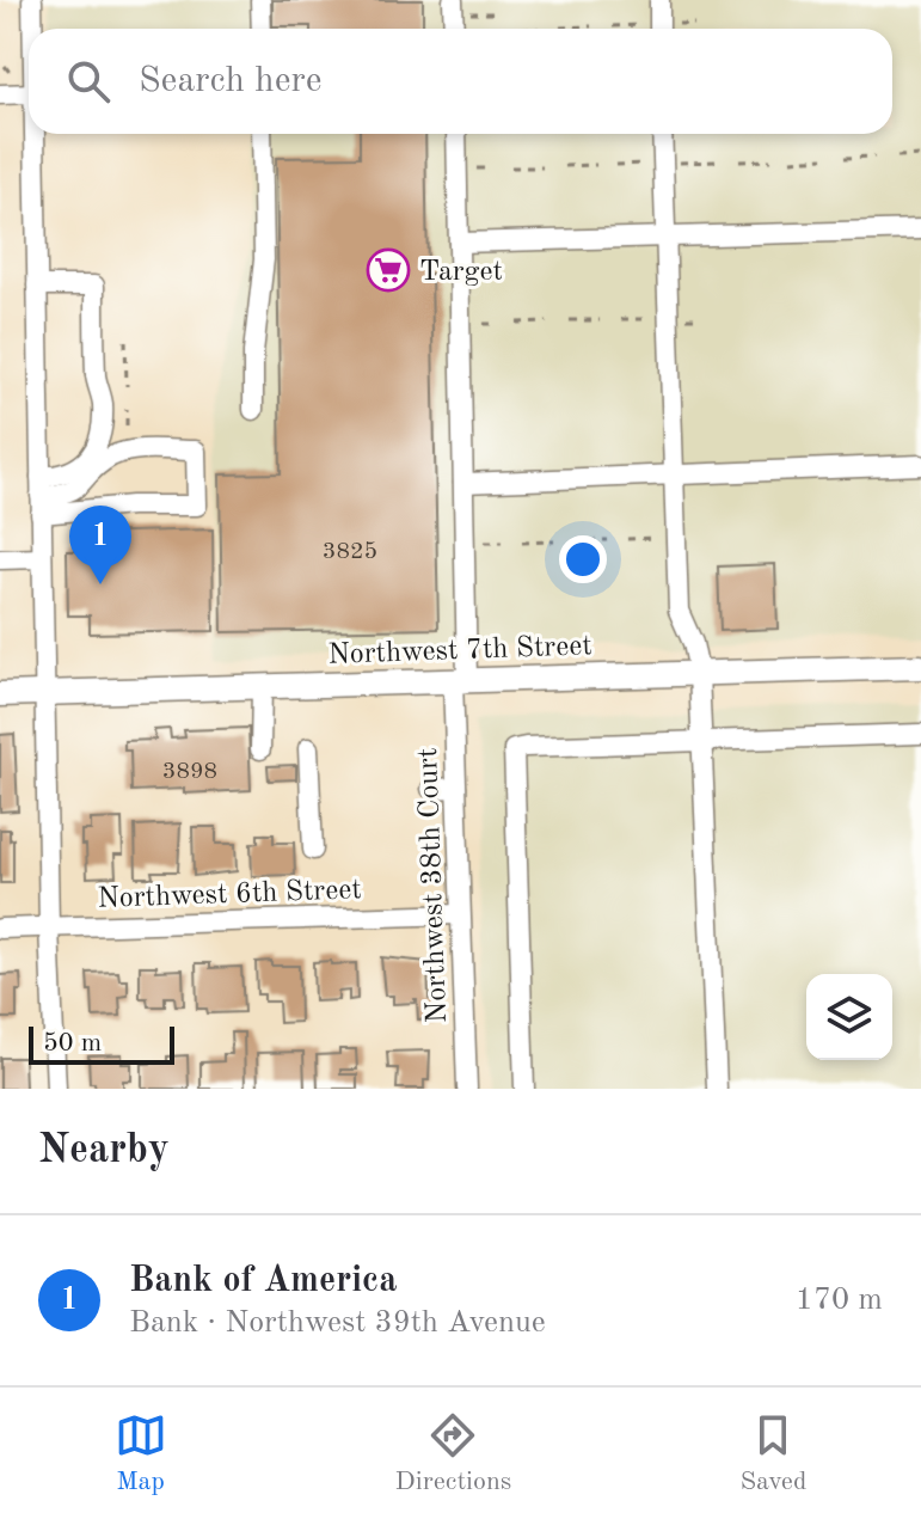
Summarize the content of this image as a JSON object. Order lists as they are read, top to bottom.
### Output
{
  "streets": {
    "main road": ["Northwest 7th Street"],
    "street": ["Northwest 38th Court", "Northwest 6th Street"]
  },
  "crossings": [
    ["Northwest 7th Street", "Northwest 38th Court"],
    ["Northwest 38th Court", "Northwest 6th Street"]
  ],
  "places": {
    "supermarket": ["Target"]
  },
  "house_numbers": ["3825", "3898"],
  "scale_bar": "50 m",
  "page": {
    "search": "Search here",
    "pins": "1",
    "scale": "50 m",
    "heading": "Nearby",
    "list": [
      {
        "mark": "1",
        "name": "Bank of America",
        "note": "Bank · Northwest 39th Avenue",
        "value": "170 m"
      }
    ],
    "nav": ["Map", "Directions", "Saved"]
  }
}
